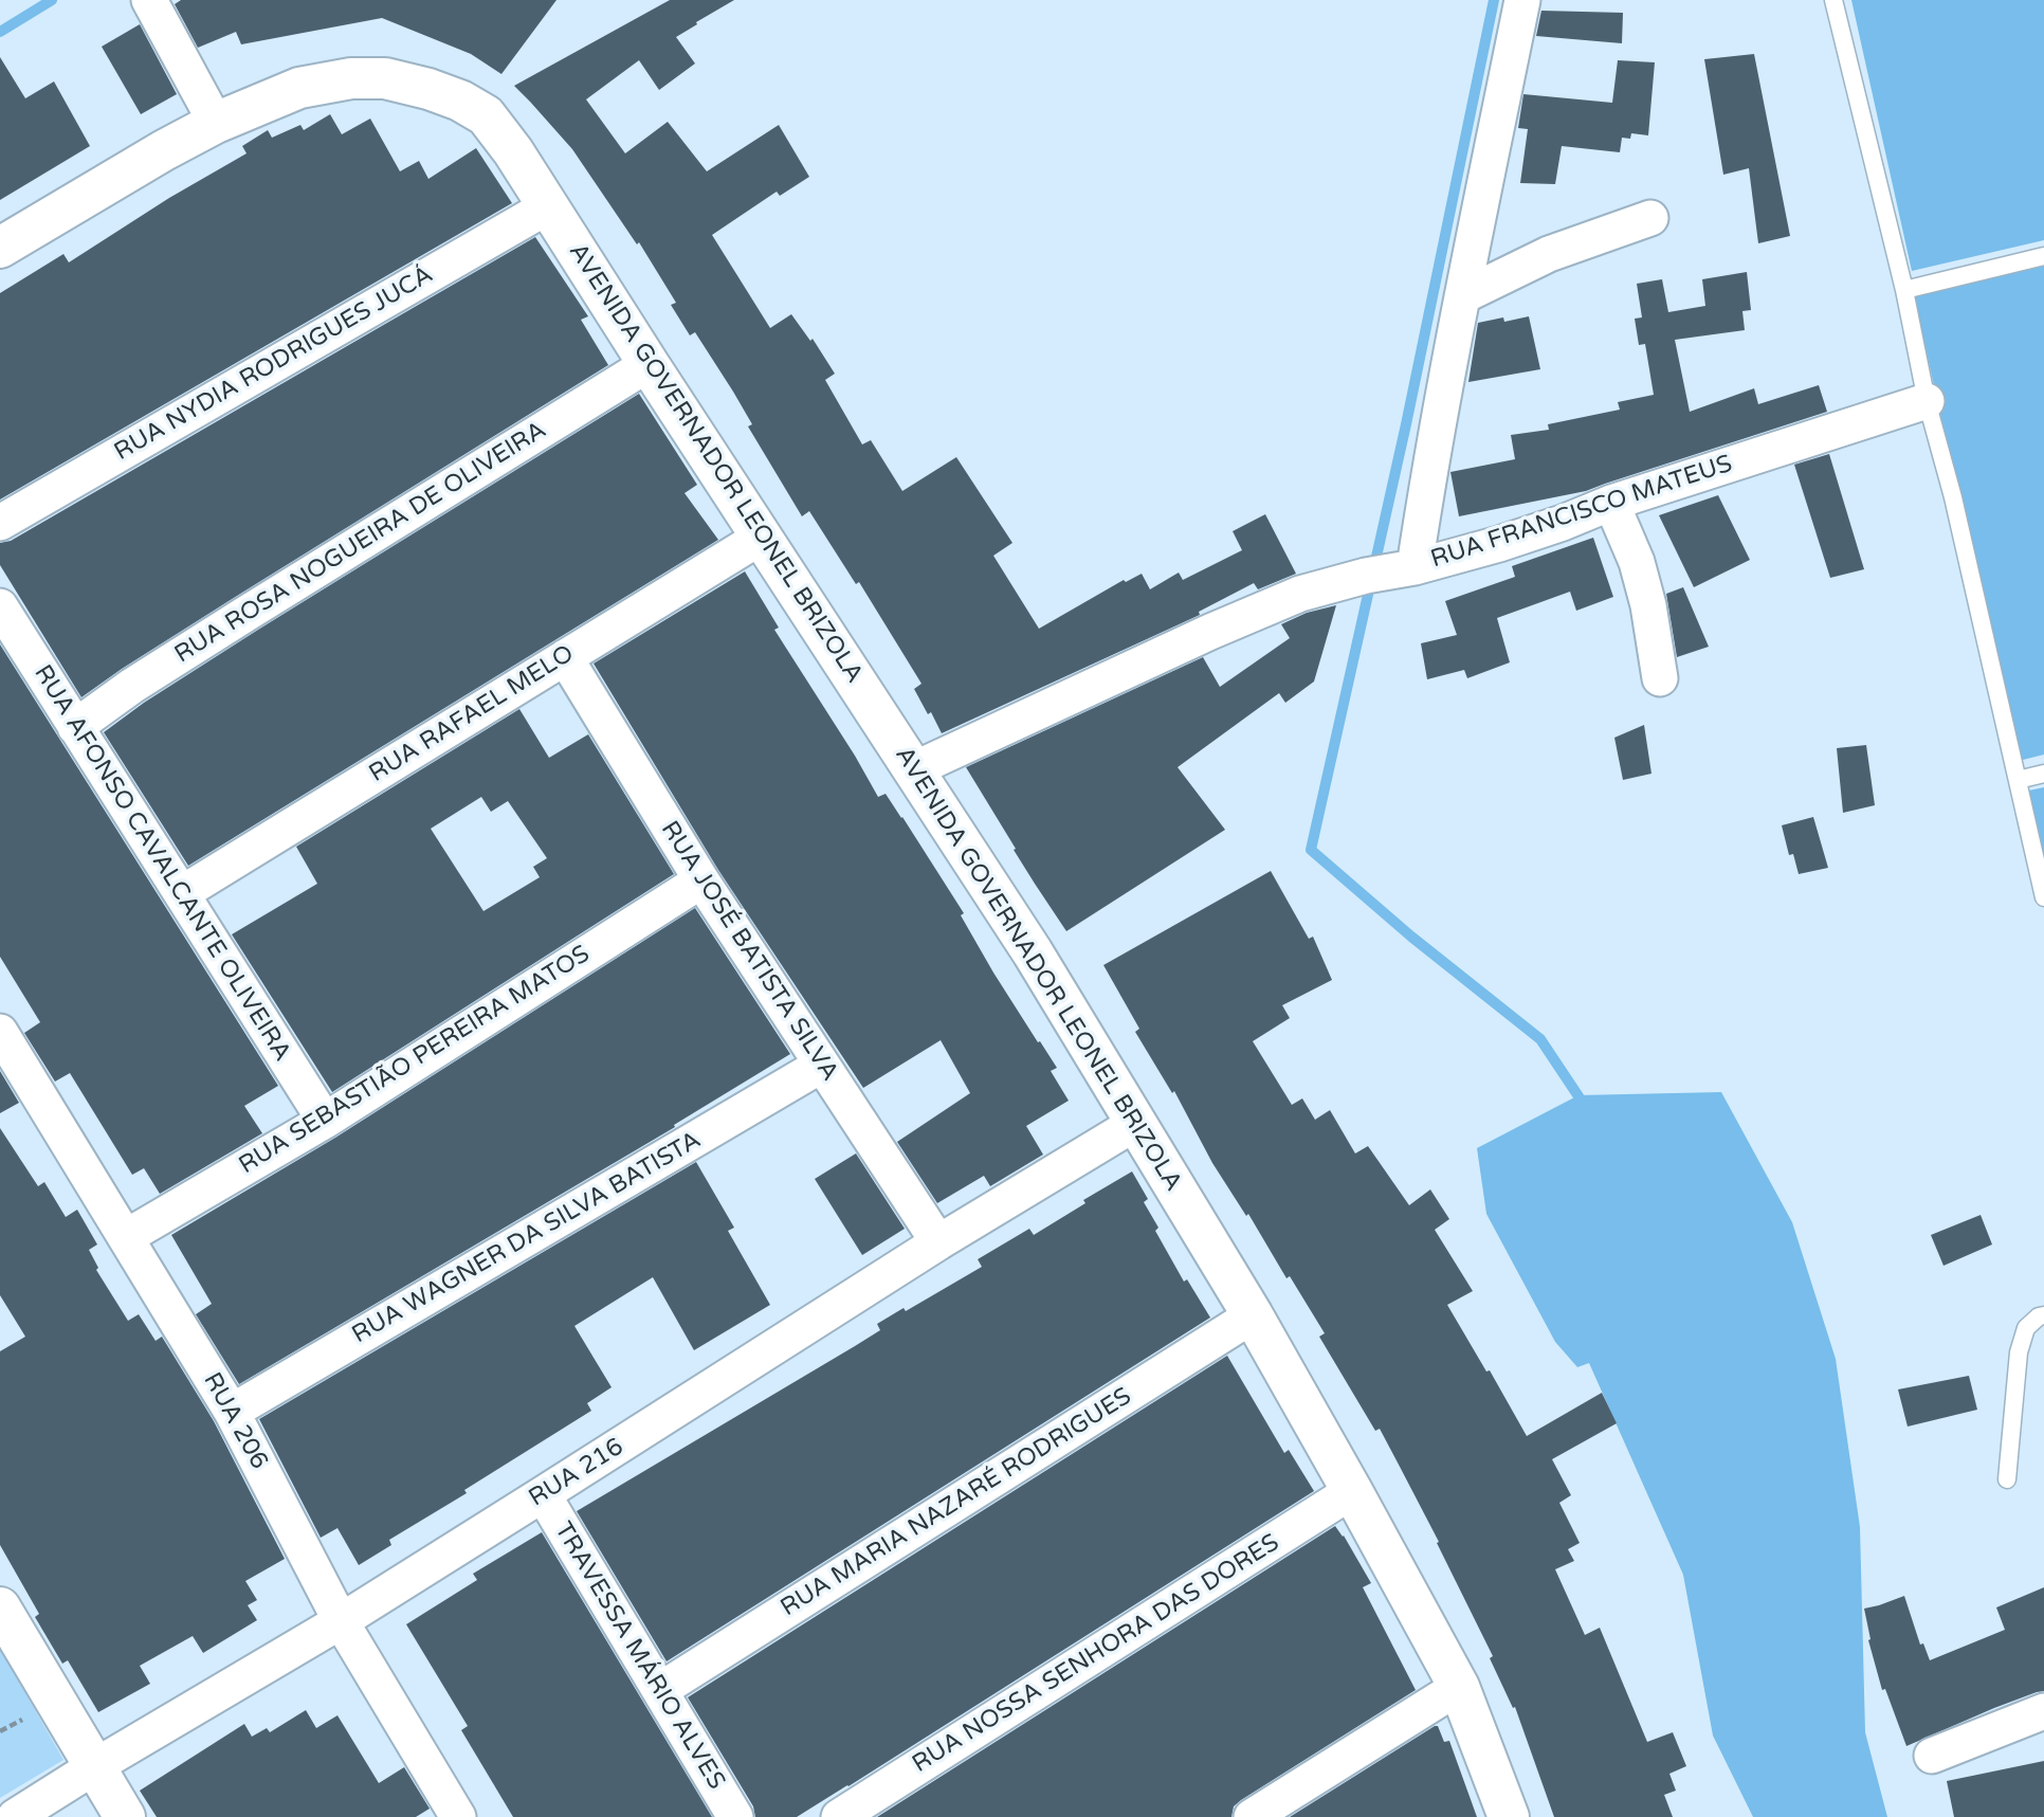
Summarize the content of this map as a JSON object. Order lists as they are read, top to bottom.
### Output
{
  "streets": {
    "street": [
      "RUA NYDIA RODRIGUES JUCÁ",
      "AVENIDA GOVERNADOR LEONEL BRIZOLA",
      "RUA FRANCISCO MATEUS",
      "RUA ROSA NOGUEIRA DE OLIVEIRA",
      "RUA RAFAEL MELO",
      "RUA AFONSO CAVALCANTE OLIVEIRA",
      "RUA JOSÉ BATISTA SILVA",
      "RUA SEBASTIÃO PEREIRA MATOS",
      "RUA WAGNER DA SILVA BATISTA",
      "RUA 206",
      "RUA 216",
      "RUA MARIA NAZARÉ RODRIGUES",
      "RUA NOSSA SENHORA DAS DORES",
      "TRAVESSA MÁRIO ALVES"
    ]
  },
  "crossings": [
    ["RUA NYDIA RODRIGUES JUCÁ", "AVENIDA GOVERNADOR LEONEL BRIZOLA"],
    ["AVENIDA GOVERNADOR LEONEL BRIZOLA", "RUA FRANCISCO MATEUS"],
    ["AVENIDA GOVERNADOR LEONEL BRIZOLA", "RUA ROSA NOGUEIRA DE OLIVEIRA"],
    ["AVENIDA GOVERNADOR LEONEL BRIZOLA", "RUA RAFAEL MELO"],
    ["AVENIDA GOVERNADOR LEONEL BRIZOLA", "RUA 216"],
    ["AVENIDA GOVERNADOR LEONEL BRIZOLA", "RUA MARIA NAZARÉ RODRIGUES"],
    ["AVENIDA GOVERNADOR LEONEL BRIZOLA", "RUA NOSSA SENHORA DAS DORES"],
    ["RUA ROSA NOGUEIRA DE OLIVEIRA", "RUA AFONSO CAVALCANTE OLIVEIRA"],
    ["RUA RAFAEL MELO", "RUA AFONSO CAVALCANTE OLIVEIRA"],
    ["RUA RAFAEL MELO", "RUA JOSÉ BATISTA SILVA"],
    ["RUA AFONSO CAVALCANTE OLIVEIRA", "RUA SEBASTIÃO PEREIRA MATOS"],
    ["RUA JOSÉ BATISTA SILVA", "RUA SEBASTIÃO PEREIRA MATOS"],
    ["RUA JOSÉ BATISTA SILVA", "RUA WAGNER DA SILVA BATISTA"],
    ["RUA JOSÉ BATISTA SILVA", "RUA 216"],
    ["RUA SEBASTIÃO PEREIRA MATOS", "RUA 206"],
    ["RUA WAGNER DA SILVA BATISTA", "RUA 206"],
    ["RUA 206", "RUA 216"],
    ["RUA 216", "TRAVESSA MÁRIO ALVES"],
    ["RUA MARIA NAZARÉ RODRIGUES", "TRAVESSA MÁRIO ALVES"]
  ]
}
